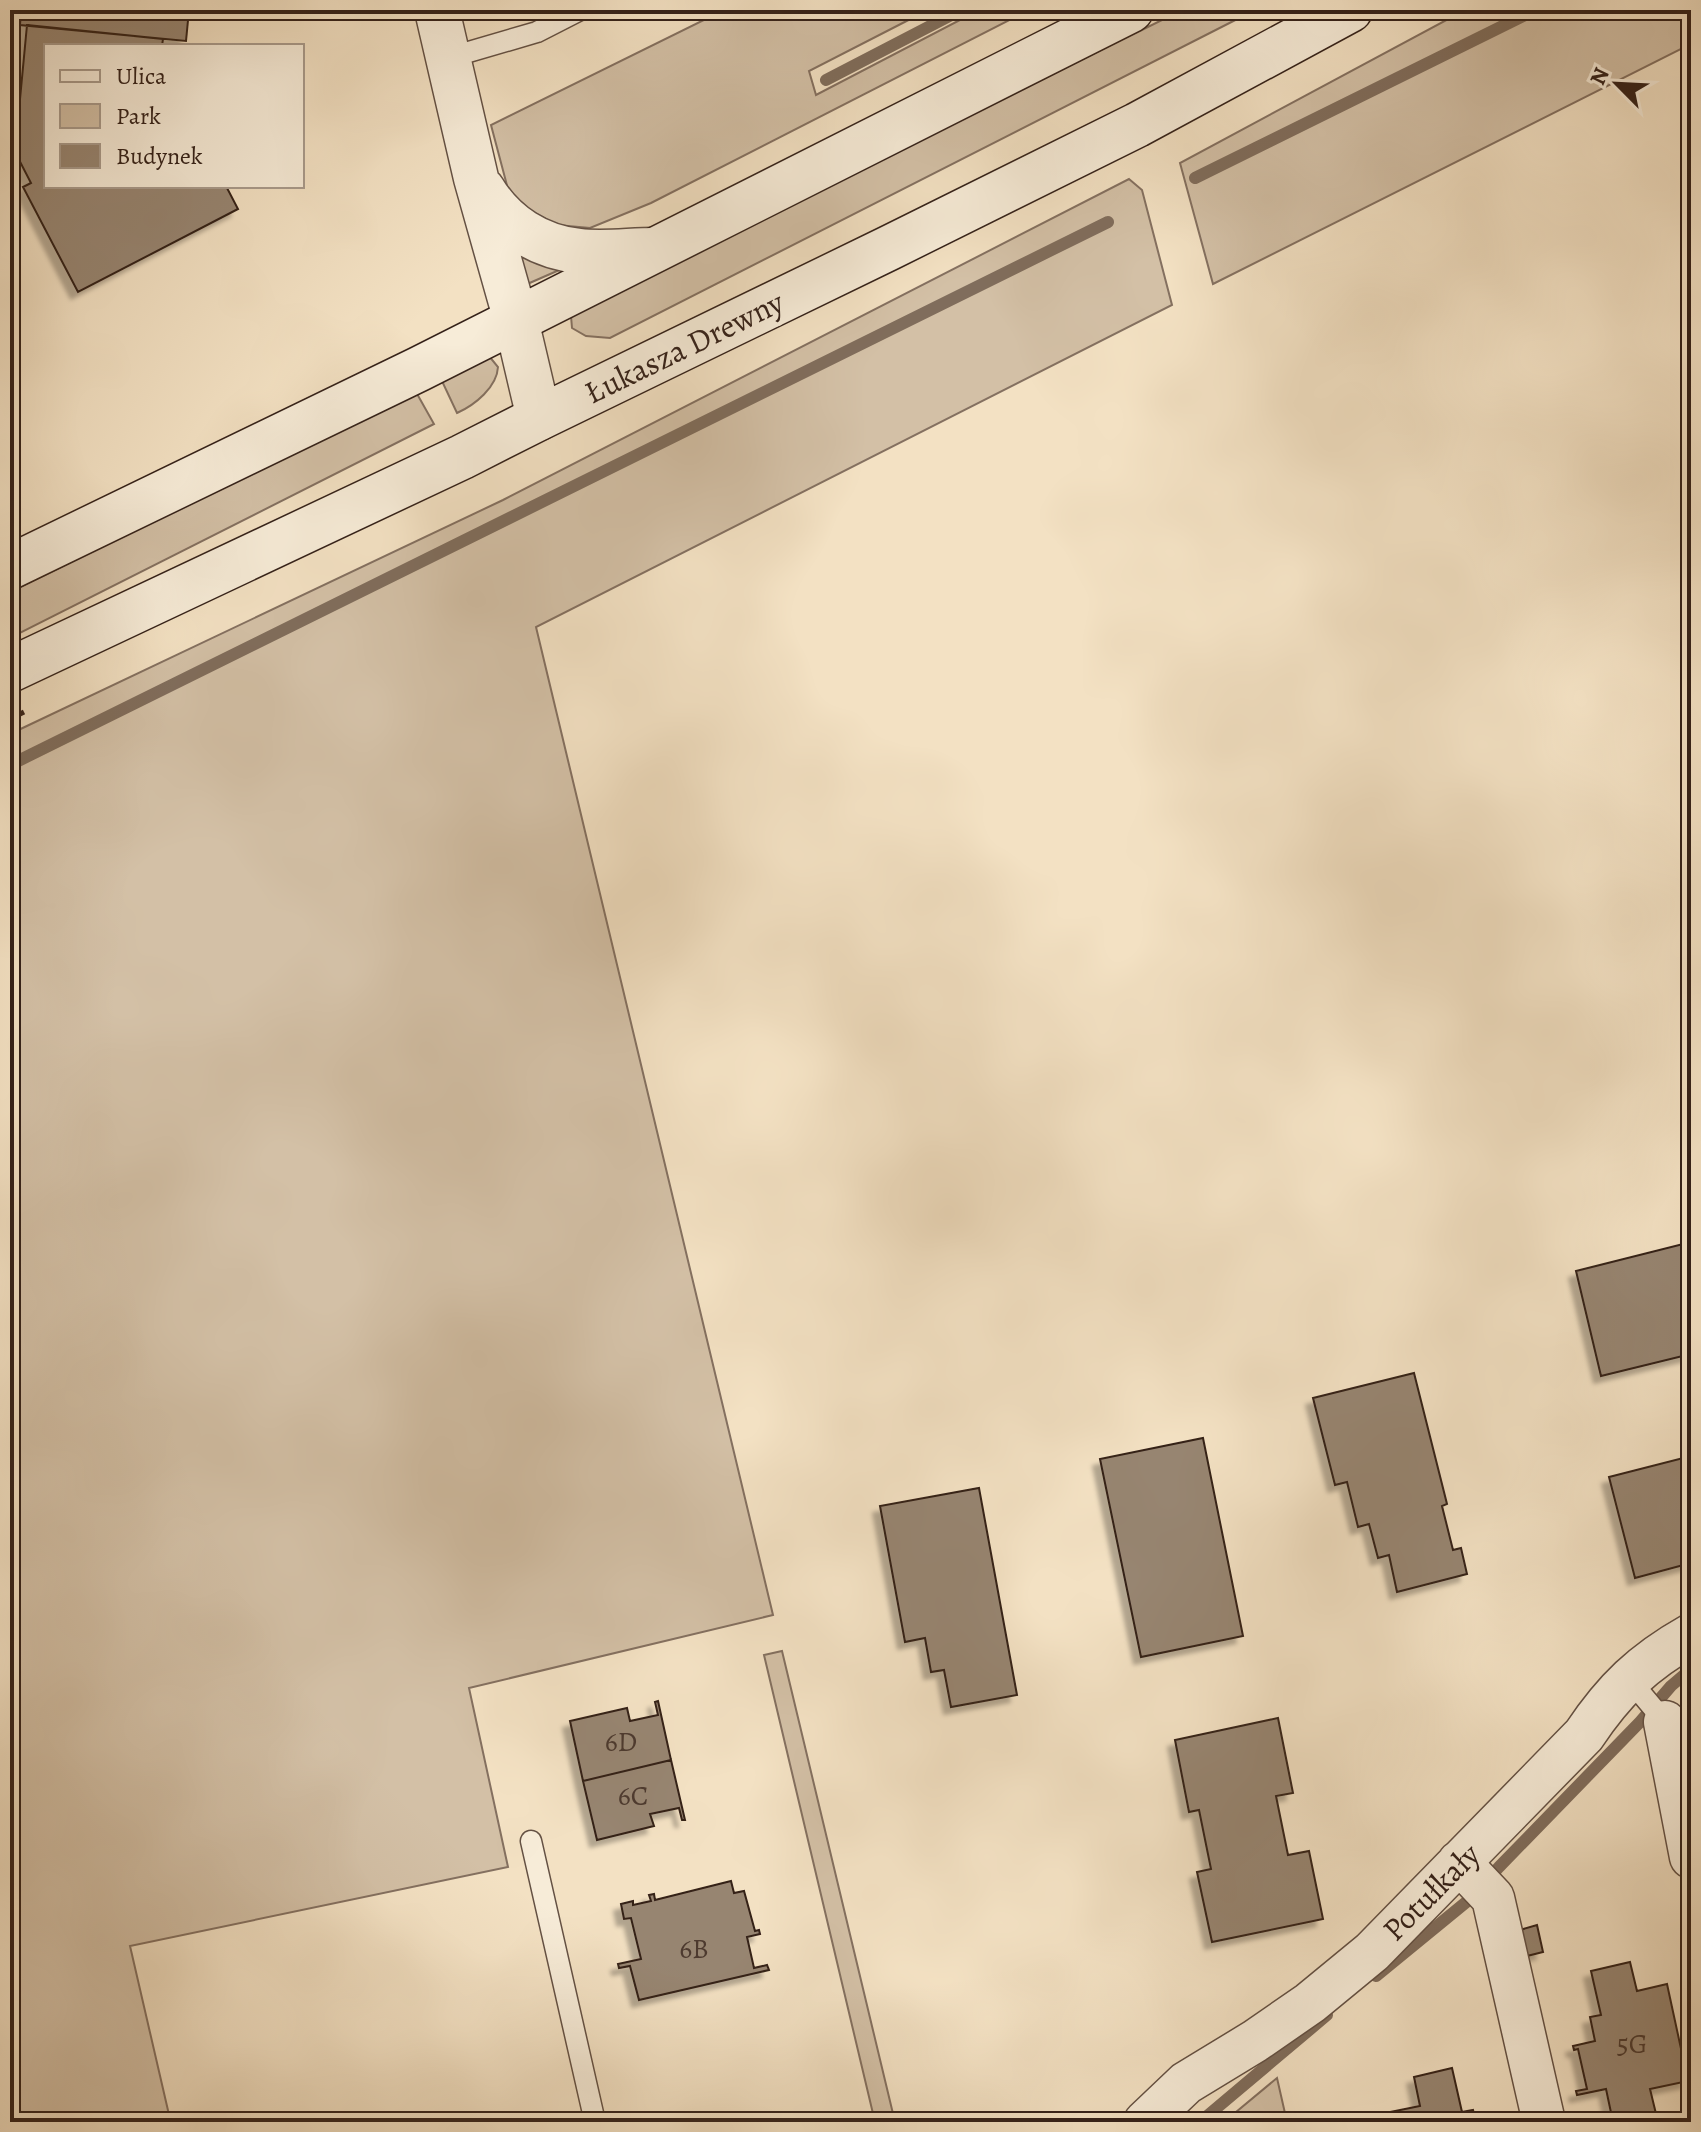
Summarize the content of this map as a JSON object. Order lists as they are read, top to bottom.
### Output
{
  "streets": {
    "main road": ["Łukasza Drewny"],
    "street": ["Potułkały"]
  },
  "house_numbers": [
    "6D",
    "6C",
    "6B",
    "5G"
  ],
  "legend": ["Ulica", "Park", "Budynek"],
  "north": "top left"
}
